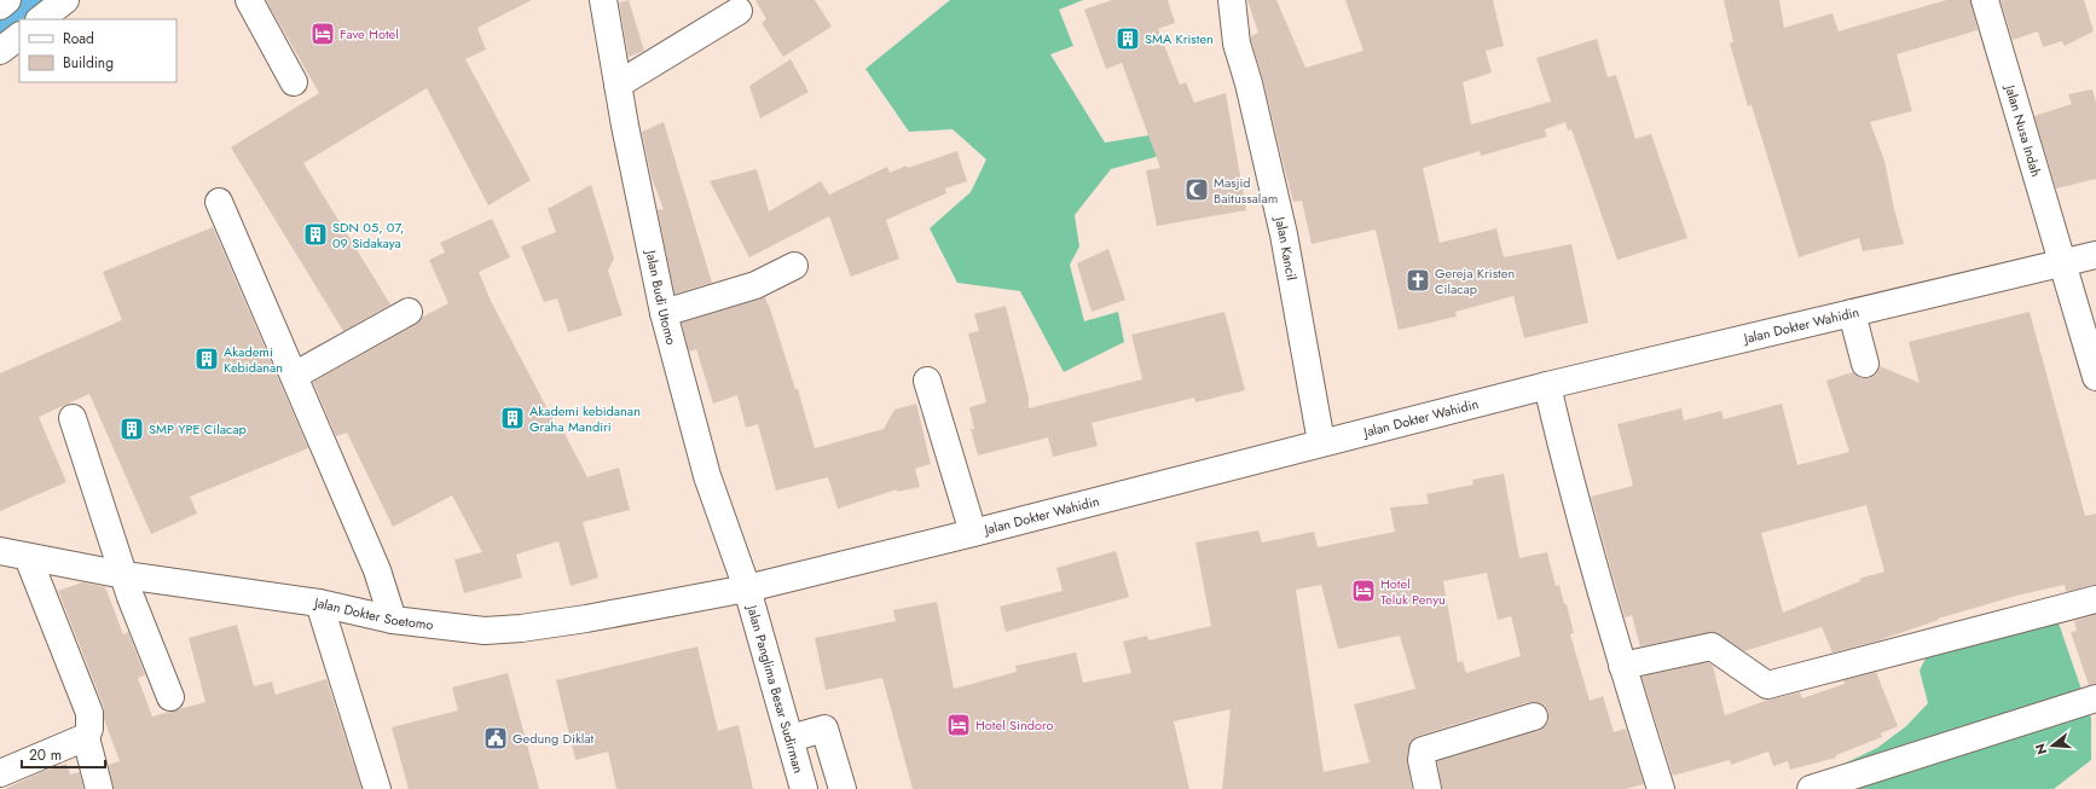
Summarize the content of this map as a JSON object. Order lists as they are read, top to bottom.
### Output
{
  "streets": {
    "street": [
      "Jalan Nusa Indah",
      "Jalan Kancil",
      "Jalan Budi Utomo",
      "Jalan Dokter Wahidin",
      "Jalan Dokter Soetomo",
      "Jalan Panglima Besar Sudirman"
    ]
  },
  "crossings": [
    ["Jalan Nusa Indah", "Jalan Dokter Wahidin"],
    ["Jalan Kancil", "Jalan Dokter Wahidin"],
    ["Jalan Budi Utomo", "Jalan Dokter Wahidin"],
    ["Jalan Budi Utomo", "Jalan Dokter Soetomo"],
    ["Jalan Budi Utomo", "Jalan Panglima Besar Sudirman"],
    ["Jalan Dokter Wahidin", "Jalan Dokter Soetomo"],
    ["Jalan Dokter Wahidin", "Jalan Panglima Besar Sudirman"],
    ["Jalan Dokter Soetomo", "Jalan Panglima Besar Sudirman"]
  ],
  "places": {
    "hotel": ["Fave Hotel", "Hotel Teluk Penyu", "Hotel Sindoro"],
    "building": [
      "SMA Kristen",
      "SDN 05, 07, 09 Sidakaya",
      "Akademi Kebidanan",
      "Akademi kebidanan Graha Mandiri",
      "SMP YPE Cilacap"
    ],
    "mosque": ["Masjid Baitussalam"],
    "church": ["Gereja Kristen Cilacap"],
    "public building": ["Gedung Diklat"]
  },
  "legend": ["Road", "Building"],
  "scale_bar": "20 m",
  "north": "left"
}
